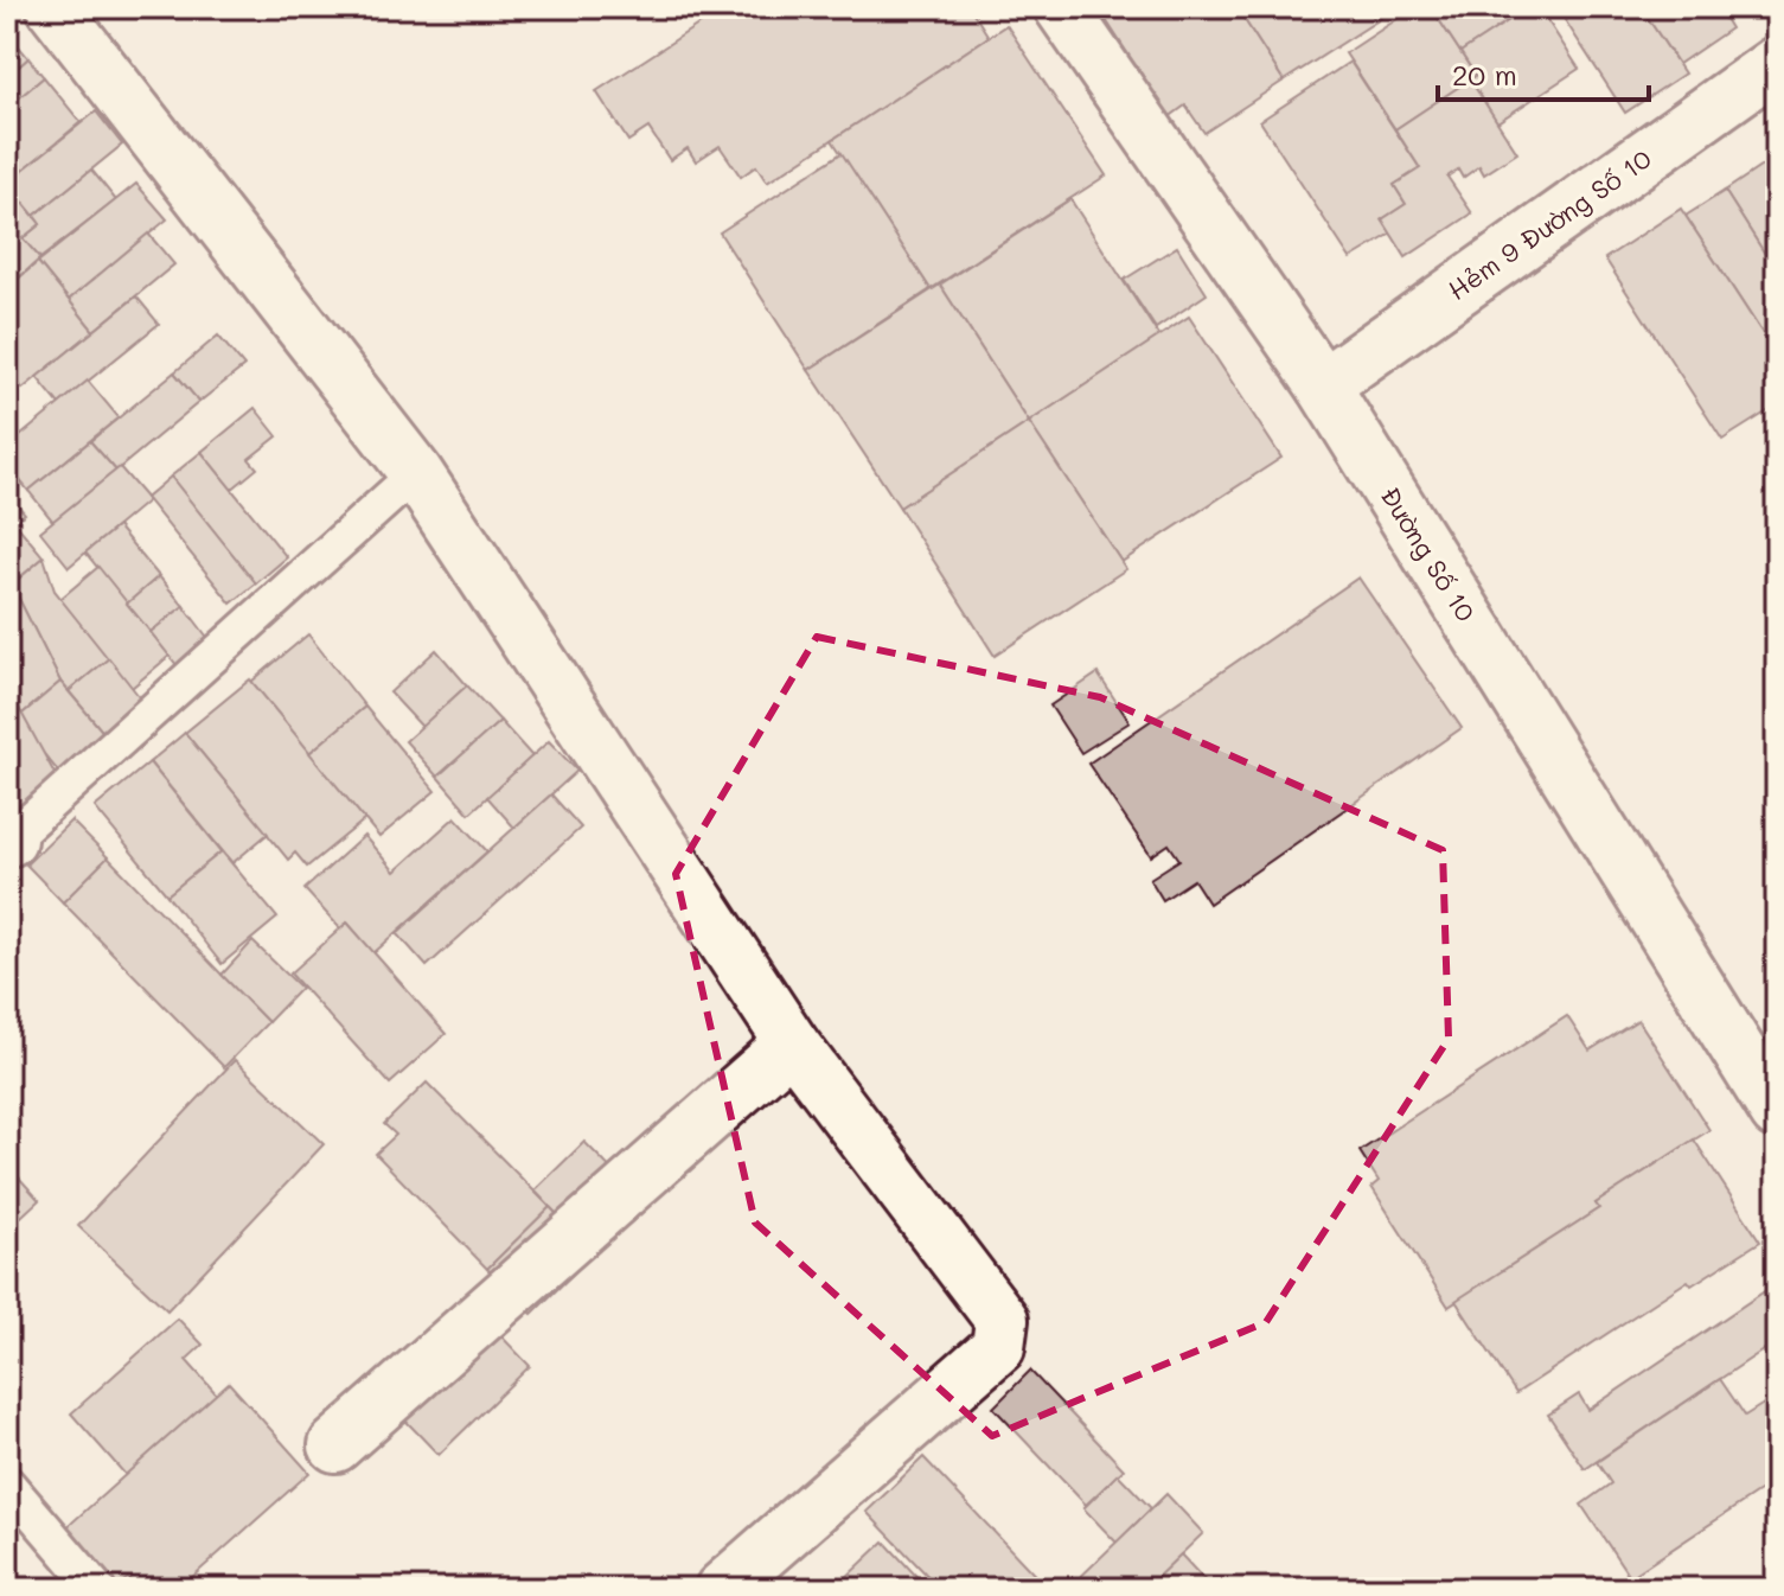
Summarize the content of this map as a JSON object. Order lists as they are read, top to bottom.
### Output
{
  "streets": {
    "street": ["Hẻm 9 Đường Số 10", "Đường Số 10"]
  },
  "crossings": [
    ["Hẻm 9 Đường Số 10", "Đường Số 10"]
  ],
  "scale_bar": "20 m"
}
